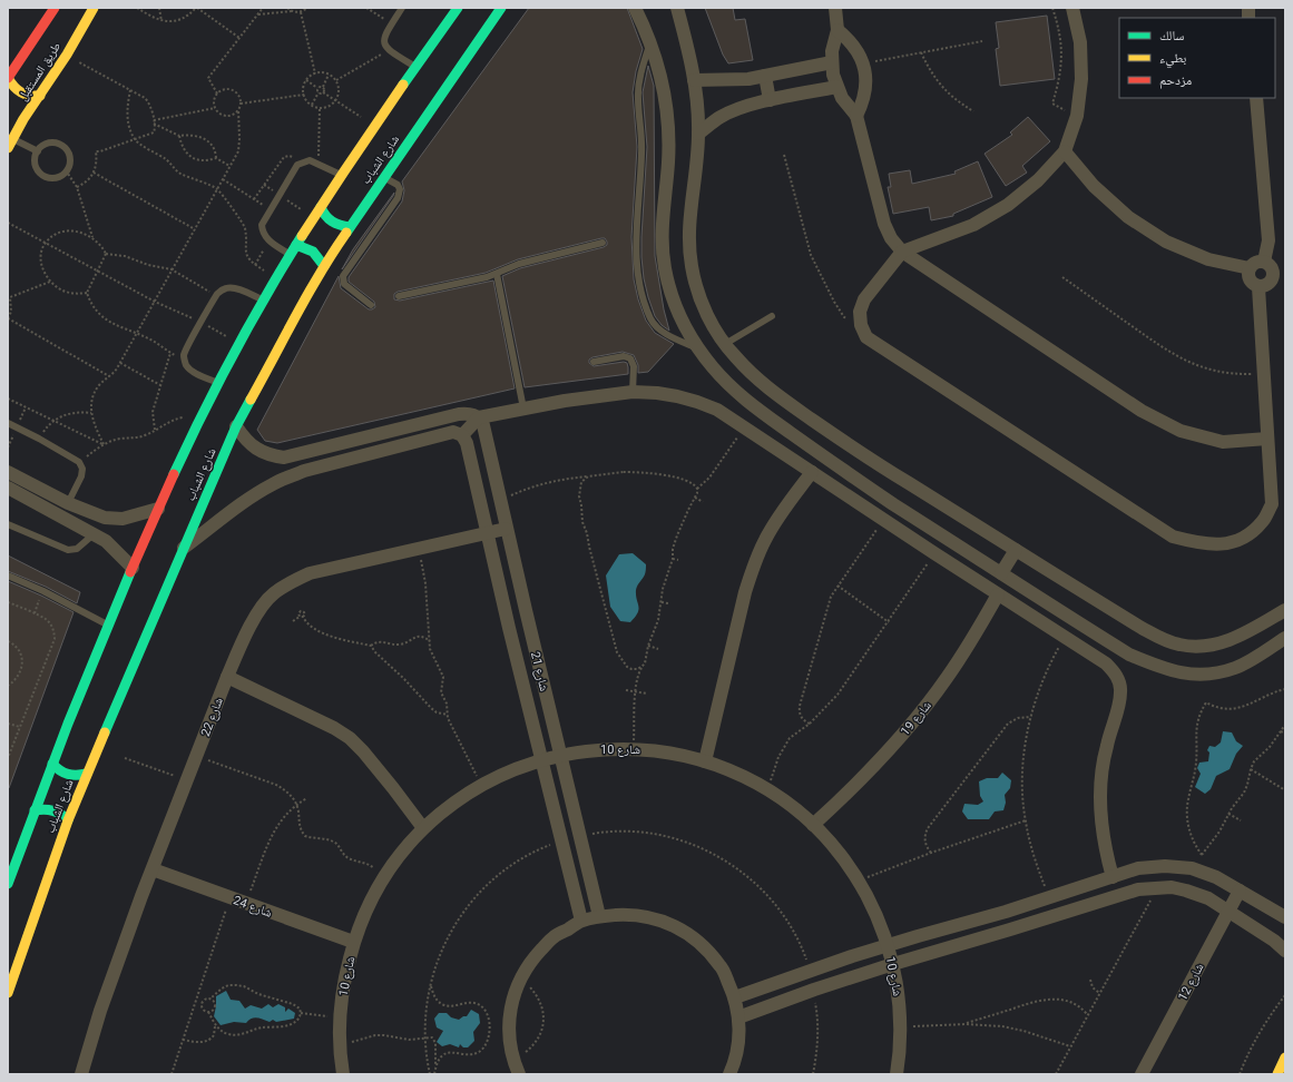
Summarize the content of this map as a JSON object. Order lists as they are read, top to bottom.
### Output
{
  "streets": {
    "street": [
      "طريق المستقبل",
      "شارع الشباب",
      "شارع 21",
      "شارع 22",
      "شارع 19",
      "شارع 10",
      "شارع 24",
      "شارع 12"
    ]
  },
  "crossings": [
    ["شارع 21", "شارع 22"],
    ["شارع 21", "شارع 10"],
    ["شارع 22", "شارع 24"],
    ["شارع 19", "شارع 10"],
    ["شارع 10", "شارع 24"]
  ],
  "legend": ["سالك", "بطيء", "مزدحم"]
}
